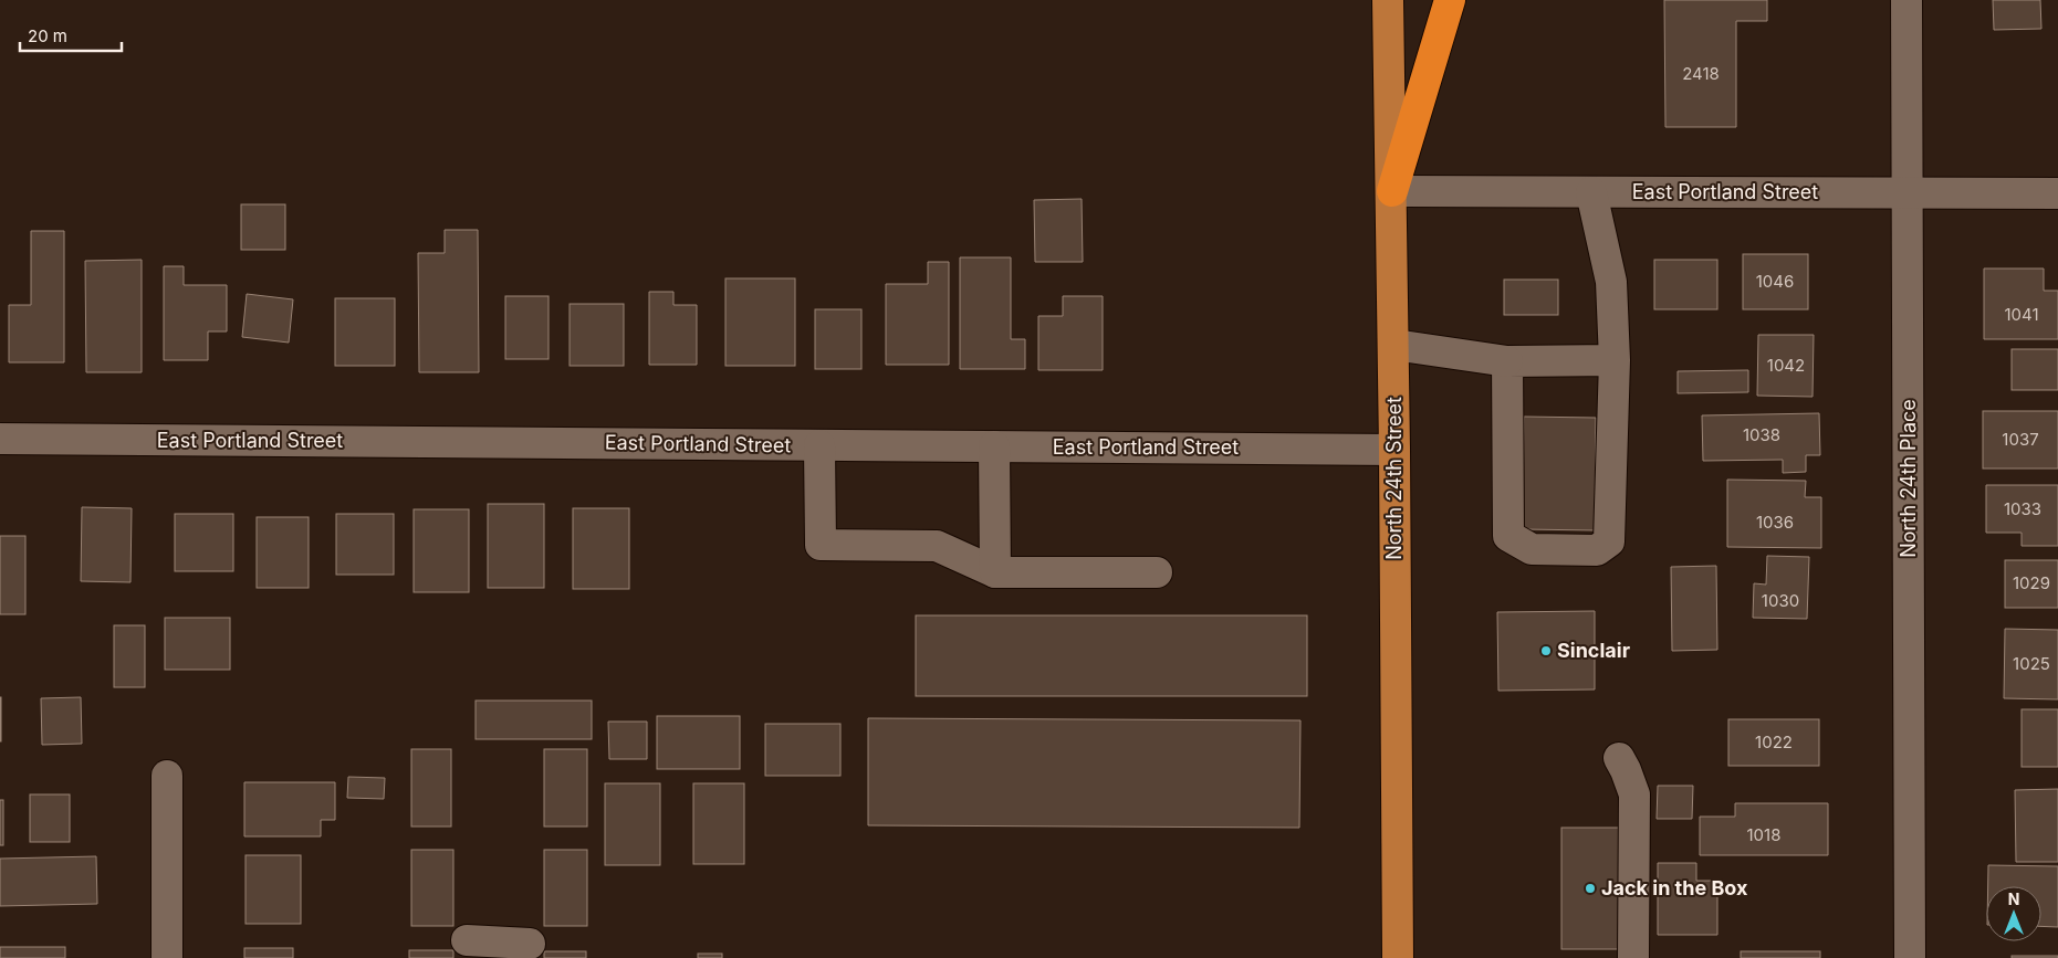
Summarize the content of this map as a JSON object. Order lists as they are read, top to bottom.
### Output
{
  "streets": {
    "main road": ["North 24th Street"],
    "street": ["East Portland Street", "North 24th Place"]
  },
  "crossings": [
    ["East Portland Street", "North 24th Street"],
    ["East Portland Street", "North 24th Place"]
  ],
  "places": ["Sinclair", "Jack in the Box"],
  "house_numbers": [
    "2418",
    "1046",
    "1041",
    "1042",
    "1038",
    "1037",
    "1033",
    "1036",
    "1029",
    "1030",
    "1025",
    "1022",
    "1018"
  ],
  "scale_bar": "20 m",
  "north": "top"
}
